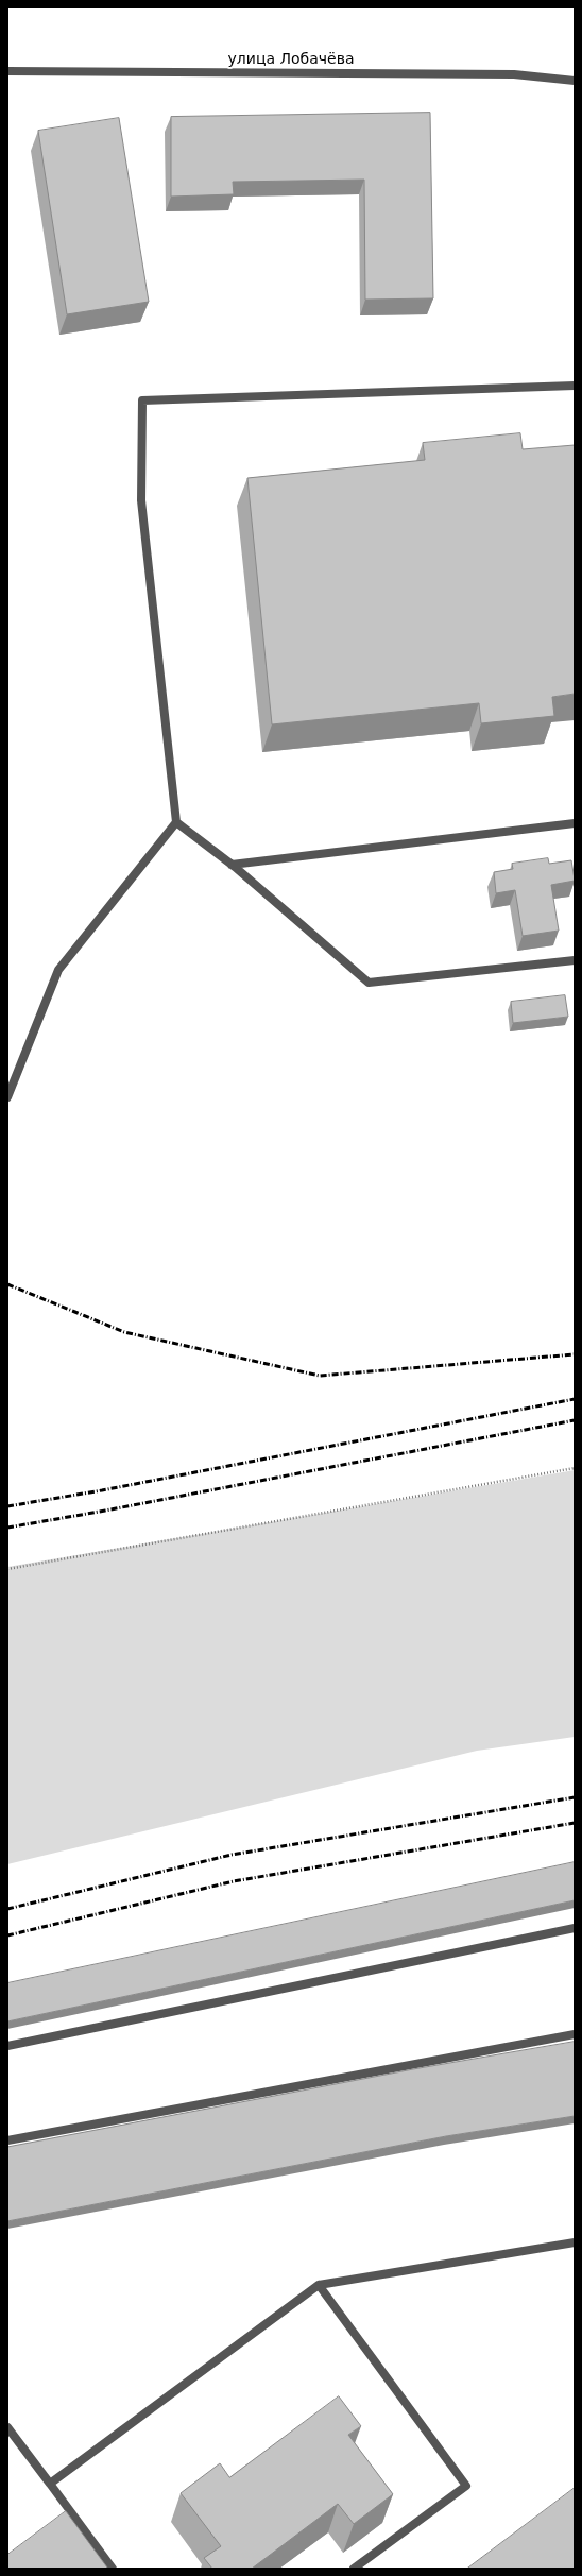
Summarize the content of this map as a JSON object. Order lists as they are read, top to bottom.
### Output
{
  "streets": {
    "street": ["улица Лобачёва"]
  }
}
